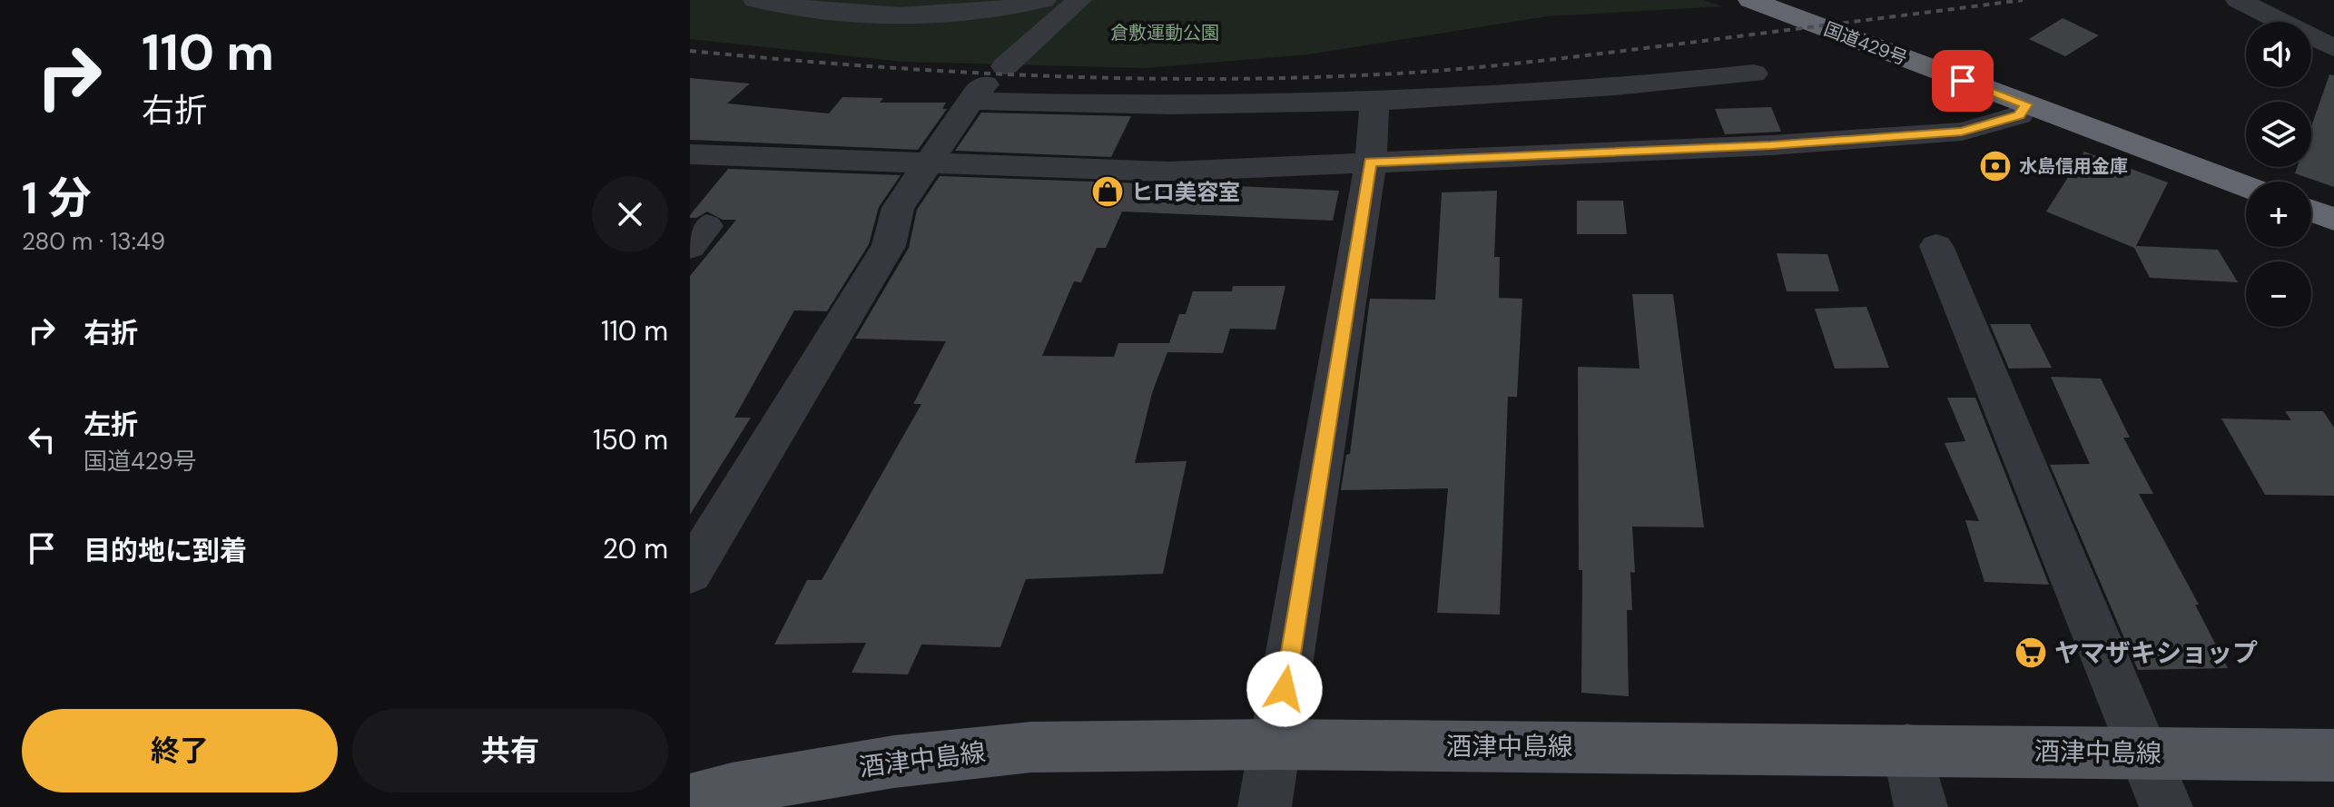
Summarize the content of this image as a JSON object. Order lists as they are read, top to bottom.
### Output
{
  "streets": {
    "highway": ["国道429号"],
    "main road": ["酒津中島線"]
  },
  "parks": ["倉敷運動公園"],
  "places": {
    "bank": ["水島信用金庫"],
    "shop": ["ヒロ美容室"],
    "supermarket": ["ヤマザキショップ"]
  },
  "page": {
    "turn": ["110 m", "右折"],
    "map_buttons": ["+", "−"],
    "heading": ["1 分", "280 m · 13:49"],
    "list": [
      {
        "name": "右折",
        "value": "110 m"
      },
      {
        "name": "左折",
        "note": "国道429号",
        "value": "150 m"
      },
      {
        "name": "目的地に到着",
        "value": "20 m"
      }
    ],
    "buttons": ["終了", "共有"]
  }
}
